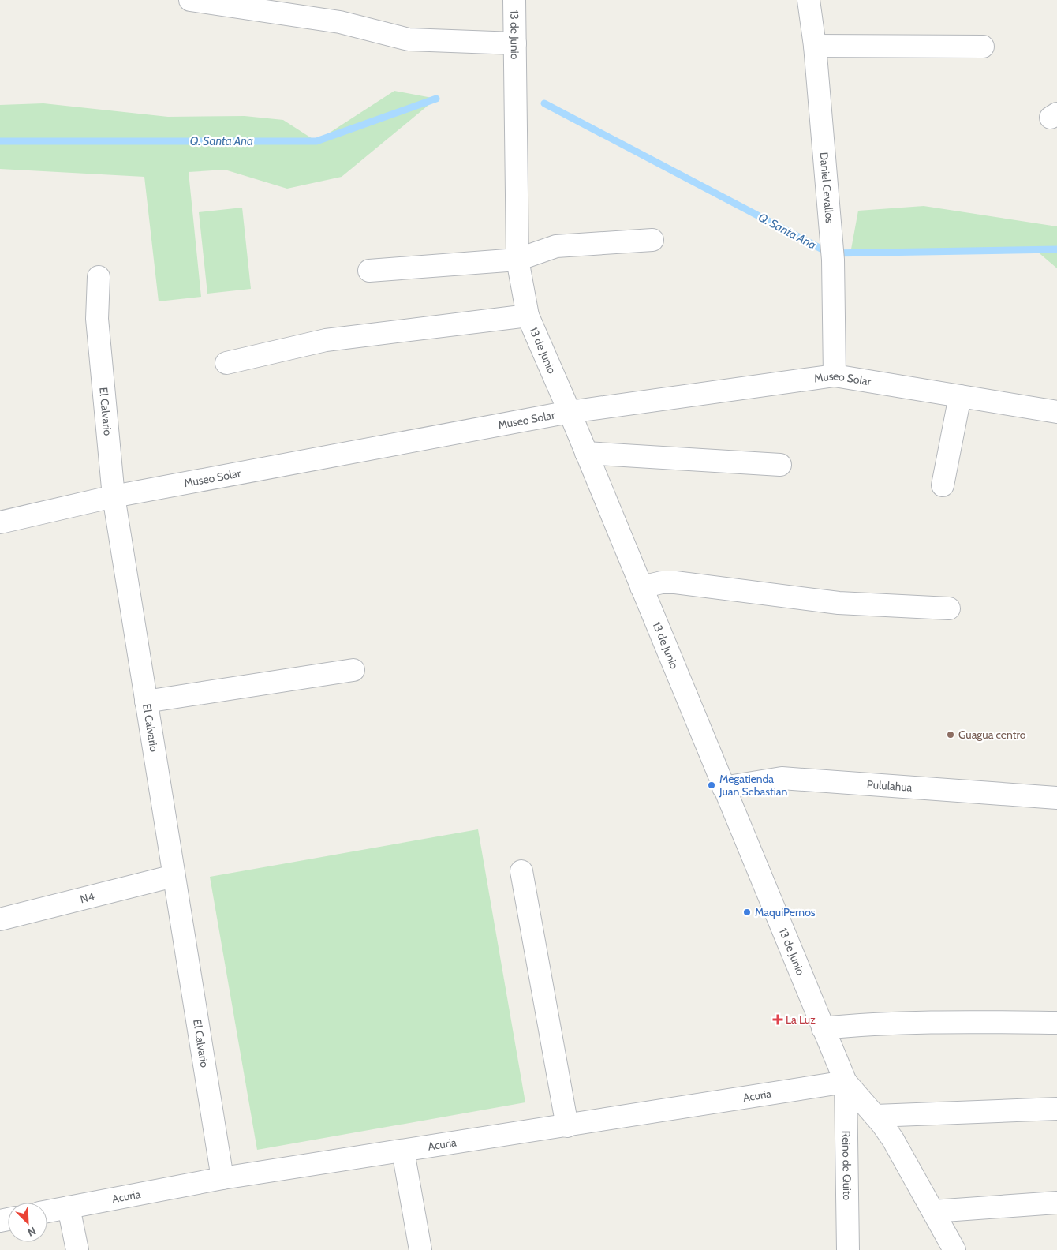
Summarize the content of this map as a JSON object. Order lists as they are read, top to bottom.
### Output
{
  "streets": {
    "street": [
      "13 de Junio",
      "Daniel Cevallos",
      "Museo Solar",
      "El Calvario",
      "Pululahua",
      "N4",
      "Acuria",
      "Reino de Quito"
    ]
  },
  "crossings": [
    ["13 de Junio", "Museo Solar"],
    ["13 de Junio", "Pululahua"],
    ["13 de Junio", "Acuria"],
    ["13 de Junio", "Reino de Quito"],
    ["Daniel Cevallos", "Museo Solar"],
    ["Museo Solar", "El Calvario"],
    ["El Calvario", "N4"],
    ["El Calvario", "Acuria"],
    ["Acuria", "Reino de Quito"]
  ],
  "water": ["Q. Santa Ana"],
  "places": {
    "other": ["Guagua centro", "Megatienda Juan Sebastian", "MaquiPernos"],
    "health": ["La Luz"]
  },
  "north": "bottom right"
}
